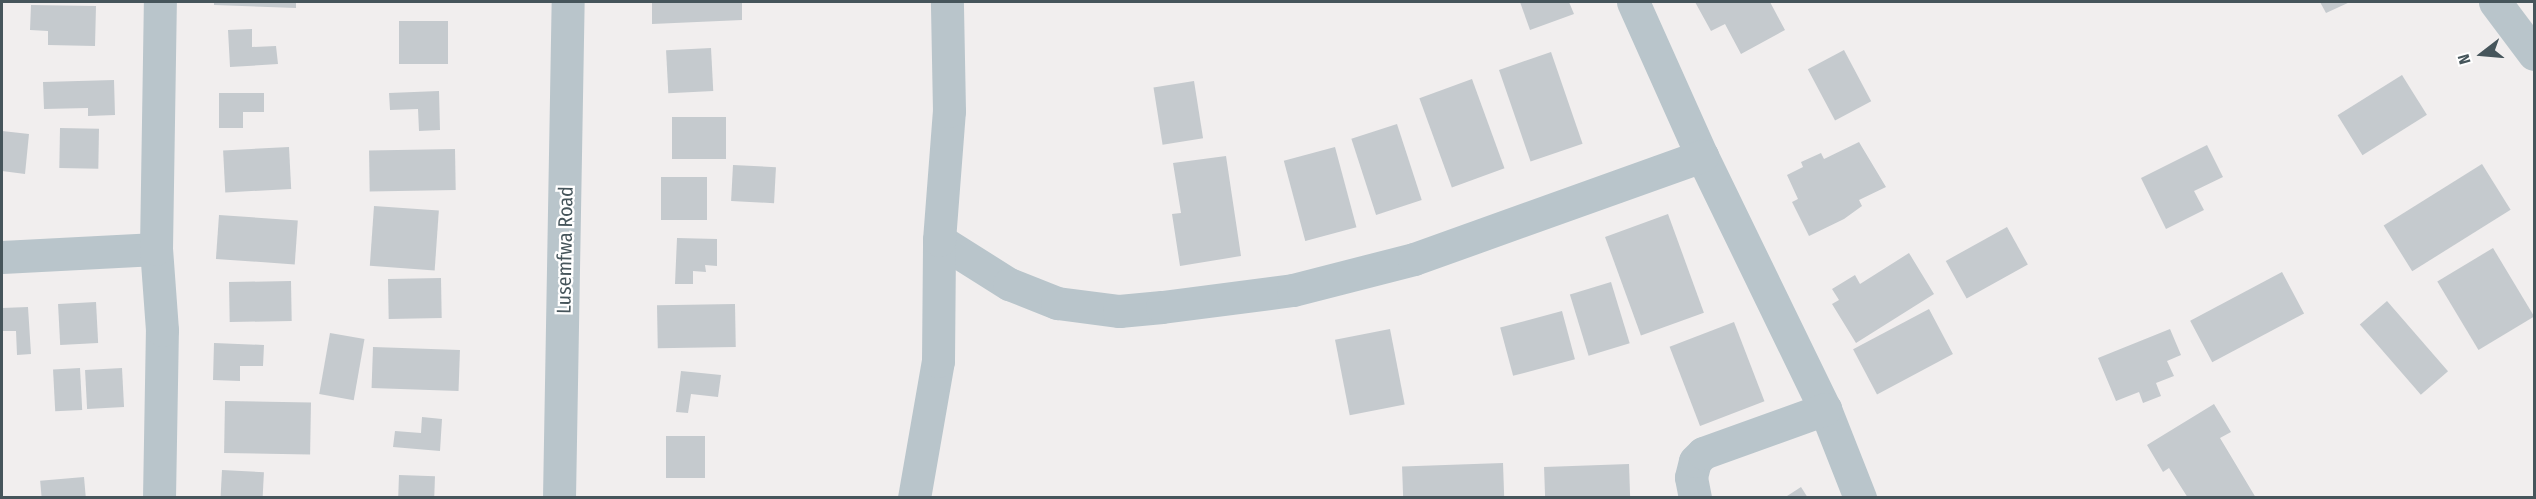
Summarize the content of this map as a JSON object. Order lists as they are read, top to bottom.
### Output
{
  "streets": {
    "street": ["Lusemfwa Road"]
  },
  "north": "left"
}
